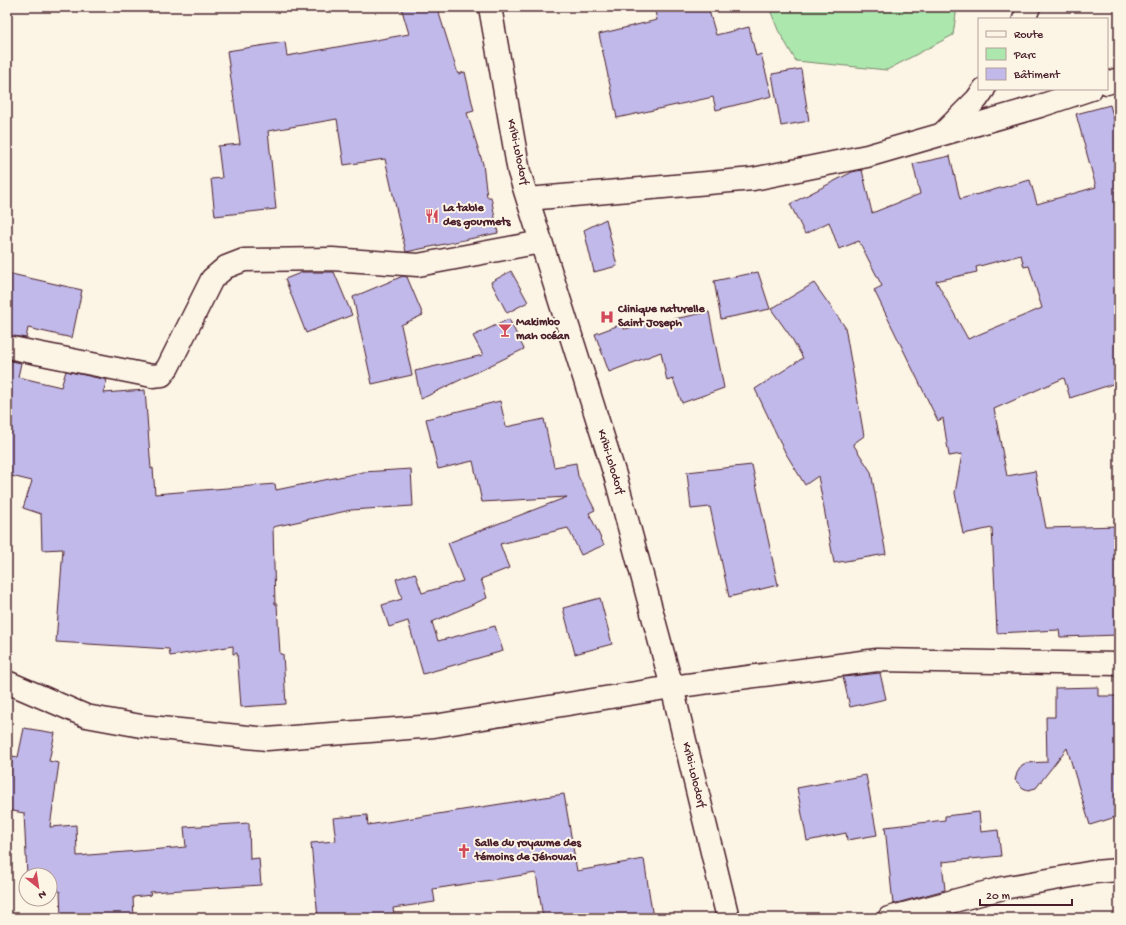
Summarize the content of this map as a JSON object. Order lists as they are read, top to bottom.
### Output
{
  "streets": {
    "street": ["Kribi-Lolodorf"]
  },
  "places": {
    "restaurant": ["La table des gourmets"],
    "hospital": ["Clinique naturelle Saint Joseph"],
    "bar": ["Makimbo mah océan"],
    "church": ["Salle du royaume des témoins de Jéhovah"]
  },
  "legend": ["Route", "Parc", "Bâtiment"],
  "scale_bar": "20 m",
  "north": "bottom right"
}
